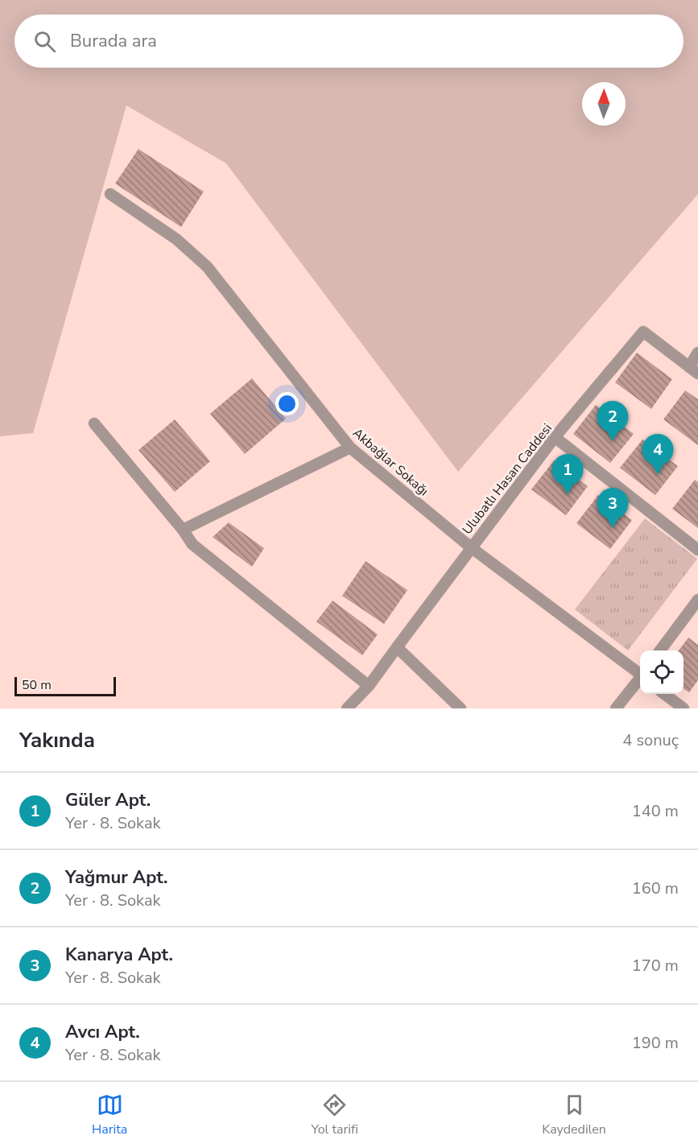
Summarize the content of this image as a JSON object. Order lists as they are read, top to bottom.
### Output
{
  "streets": {
    "street": ["Akbağlar Sokağı", "Ulubatlı Hasan Caddesi"]
  },
  "crossings": [
    ["Akbağlar Sokağı", "Ulubatlı Hasan Caddesi"]
  ],
  "scale_bar": "50 m",
  "north": "top",
  "page": {
    "search": "Burada ara",
    "pins": [
      "2",
      "4",
      "1",
      "3"
    ],
    "scale": "50 m",
    "heading": ["Yakında", "4 sonuç"],
    "list": [
      {
        "mark": "1",
        "name": "Güler Apt.",
        "note": "Yer · 8. Sokak",
        "value": "140 m"
      },
      {
        "mark": "2",
        "name": "Yağmur Apt.",
        "note": "Yer · 8. Sokak",
        "value": "160 m"
      },
      {
        "mark": "3",
        "name": "Kanarya Apt.",
        "note": "Yer · 8. Sokak",
        "value": "170 m"
      },
      {
        "mark": "4",
        "name": "Avcı Apt.",
        "note": "Yer · 8. Sokak",
        "value": "190 m"
      }
    ],
    "nav": ["Harita", "Yol tarifi", "Kaydedilen"]
  }
}
